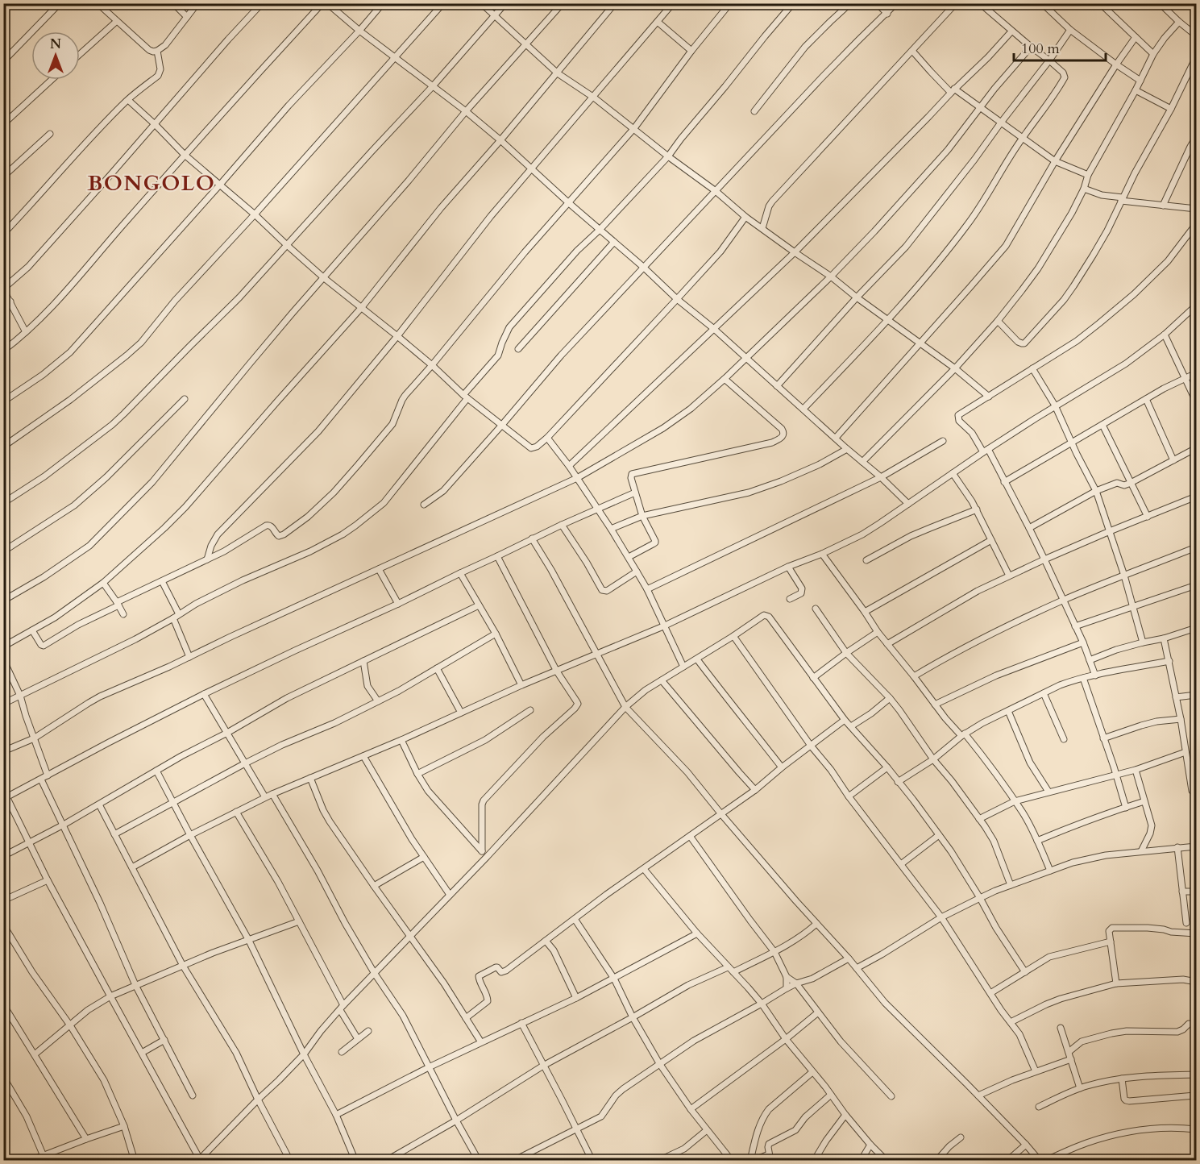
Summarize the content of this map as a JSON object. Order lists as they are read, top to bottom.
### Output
{
  "districts": ["BONGOLO"],
  "scale_bar": "100 m",
  "north": "top"
}
